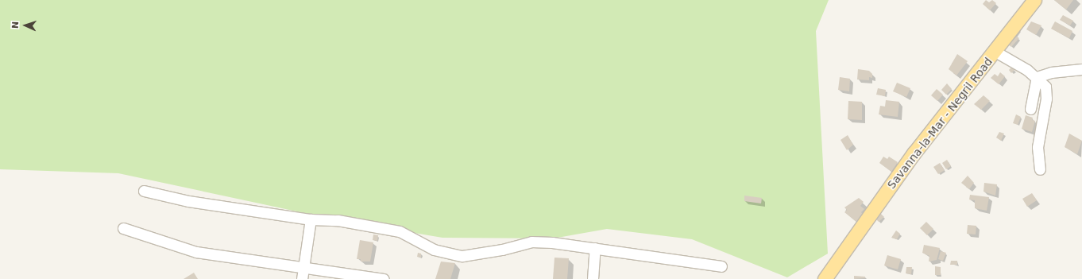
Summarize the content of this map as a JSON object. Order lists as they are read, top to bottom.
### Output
{
  "streets": {
    "main road": ["Savanna-la-Mar - Negril Road"]
  },
  "north": "left"
}
